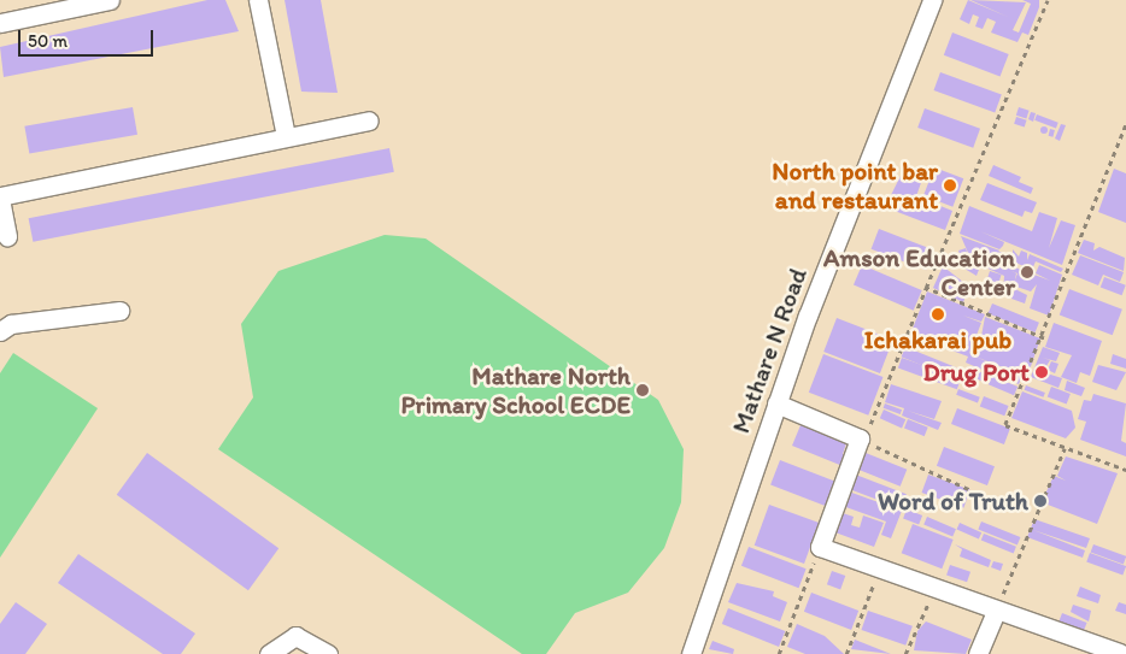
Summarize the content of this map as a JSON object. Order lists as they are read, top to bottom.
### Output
{
  "streets": {
    "street": ["Mathare N Road"]
  },
  "places": [
    "North point bar and restaurant",
    "Amson Education Center",
    "Ichakarai pub",
    "Drug Port",
    "Mathare North Primary School ECDE",
    "Word of Truth"
  ],
  "scale_bar": "50 m"
}
